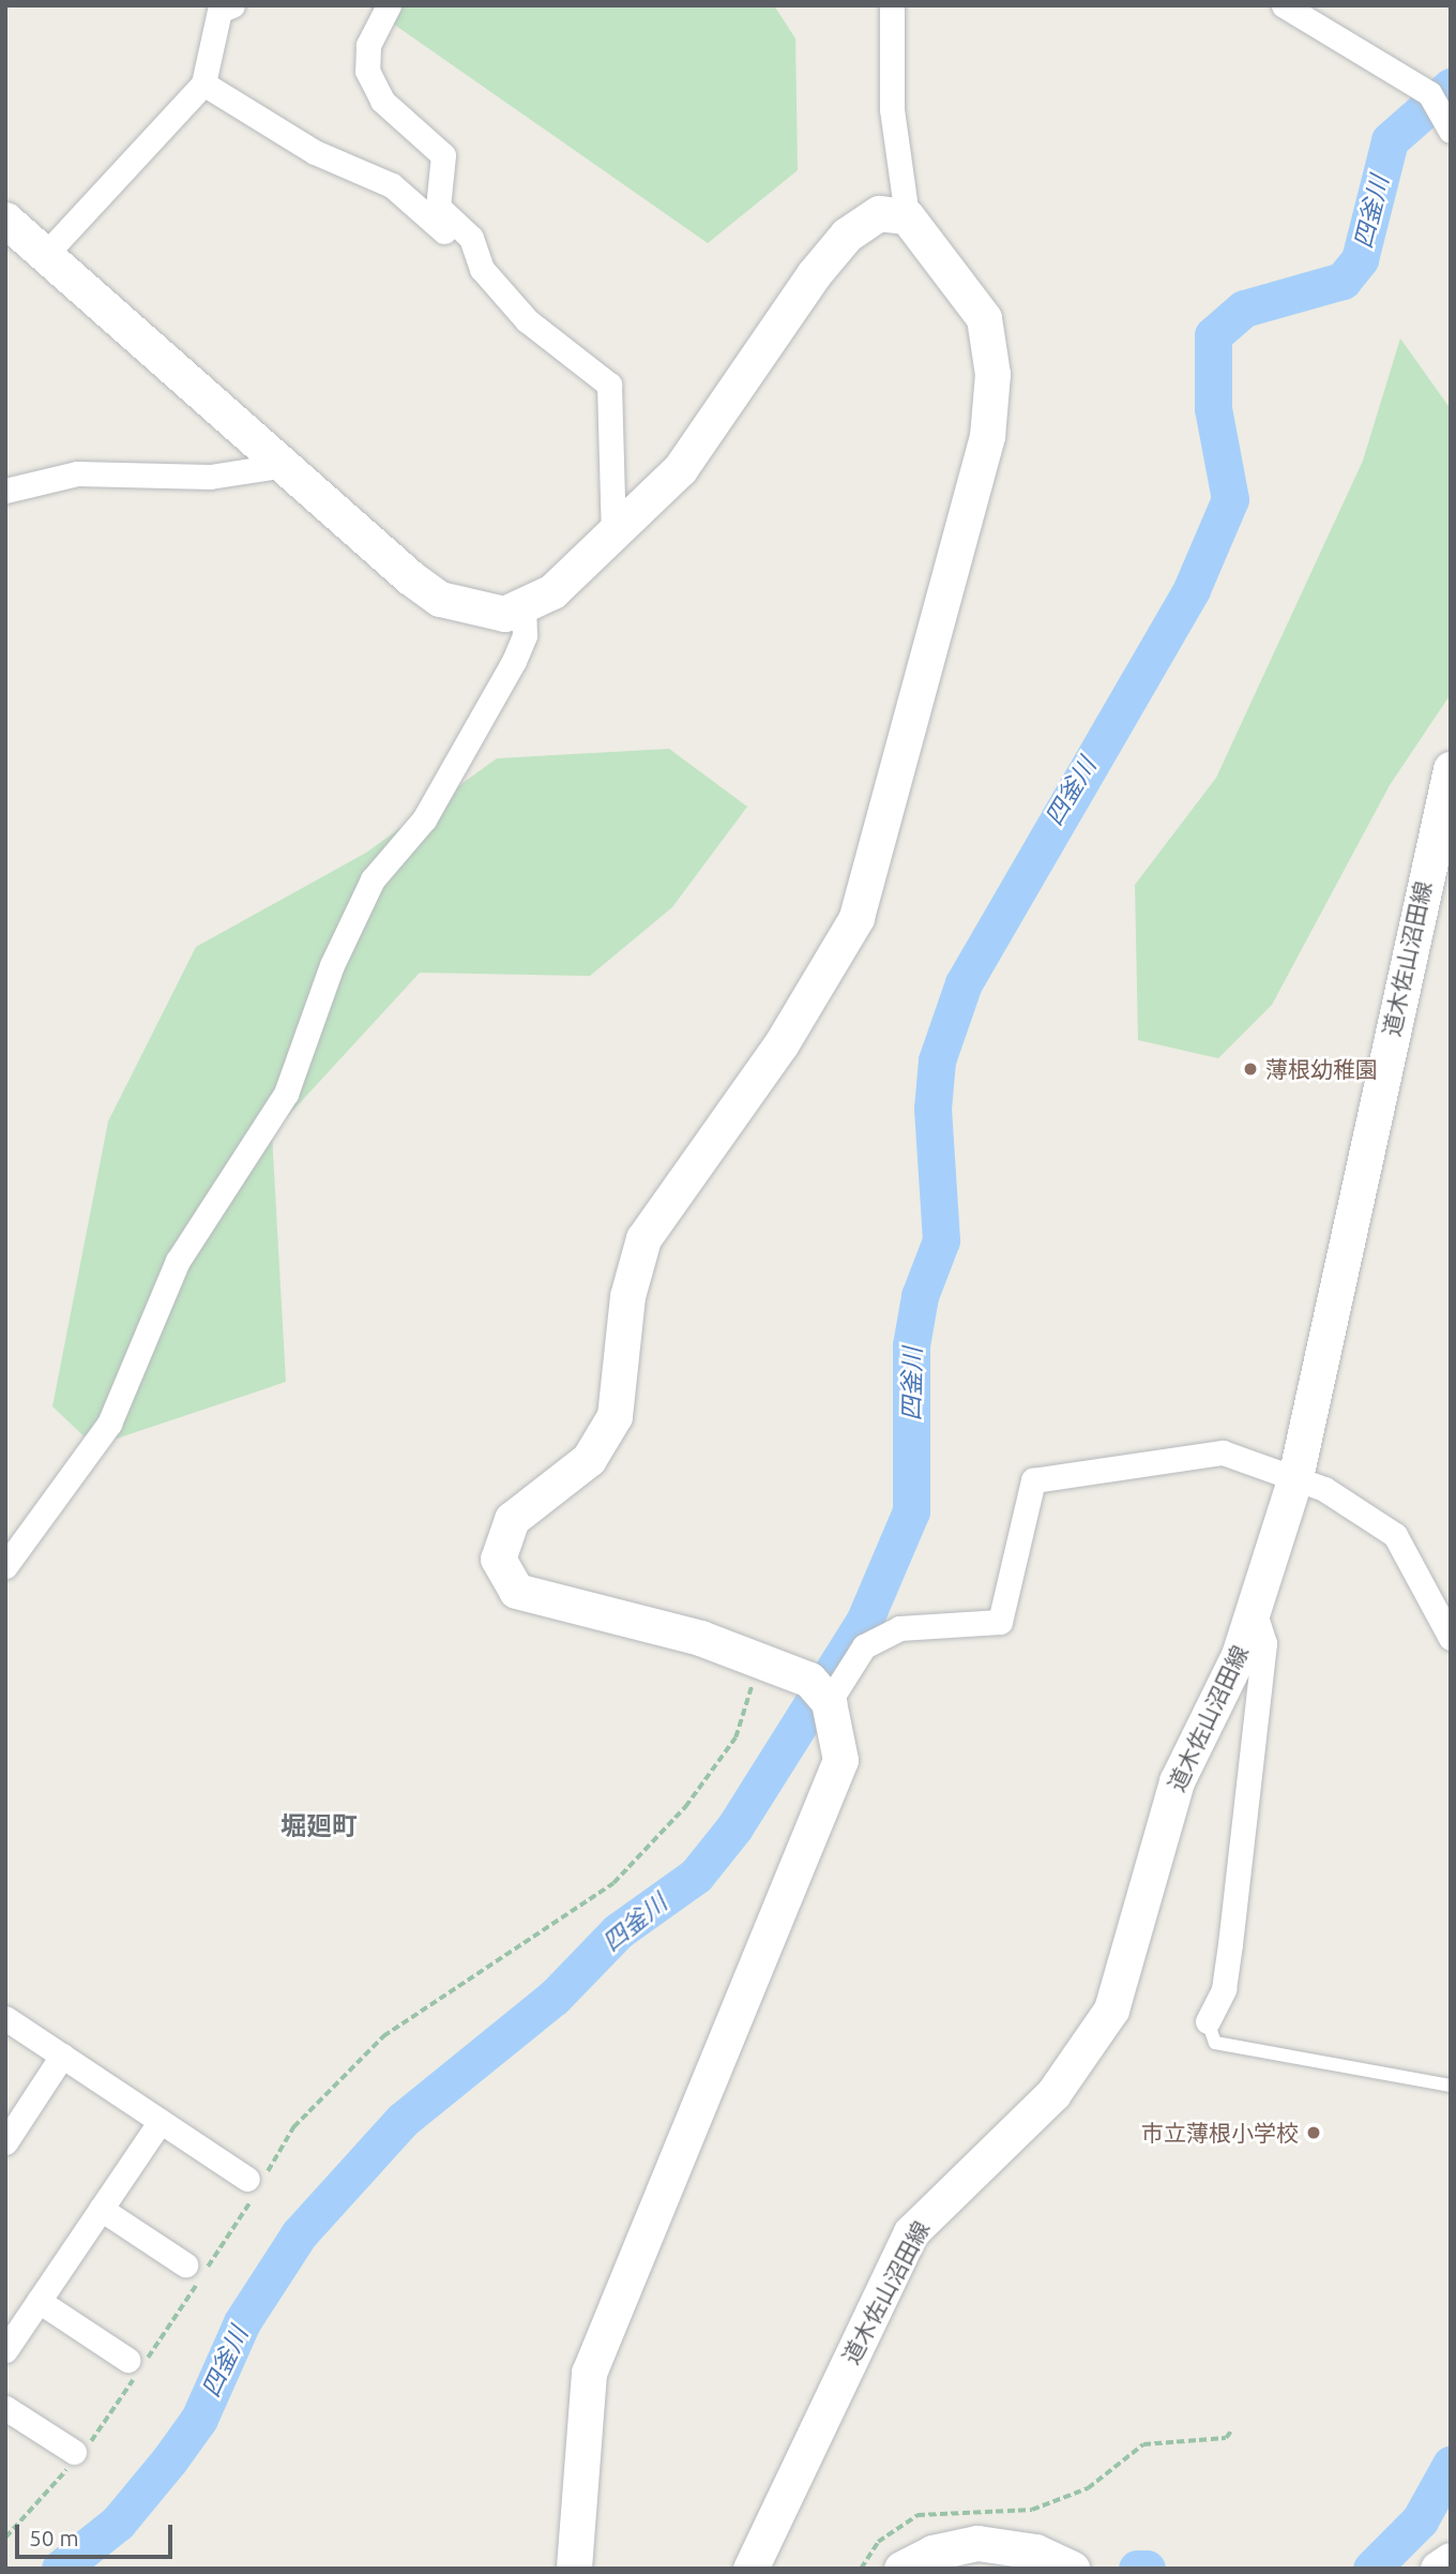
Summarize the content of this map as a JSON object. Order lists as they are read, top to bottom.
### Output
{
  "streets": {
    "street": ["道木佐山沼田線"]
  },
  "districts": ["堀廻町"],
  "water": ["四釜川"],
  "places": ["薄根幼稚園", "市立薄根小学校"],
  "scale_bar": "50 m"
}
